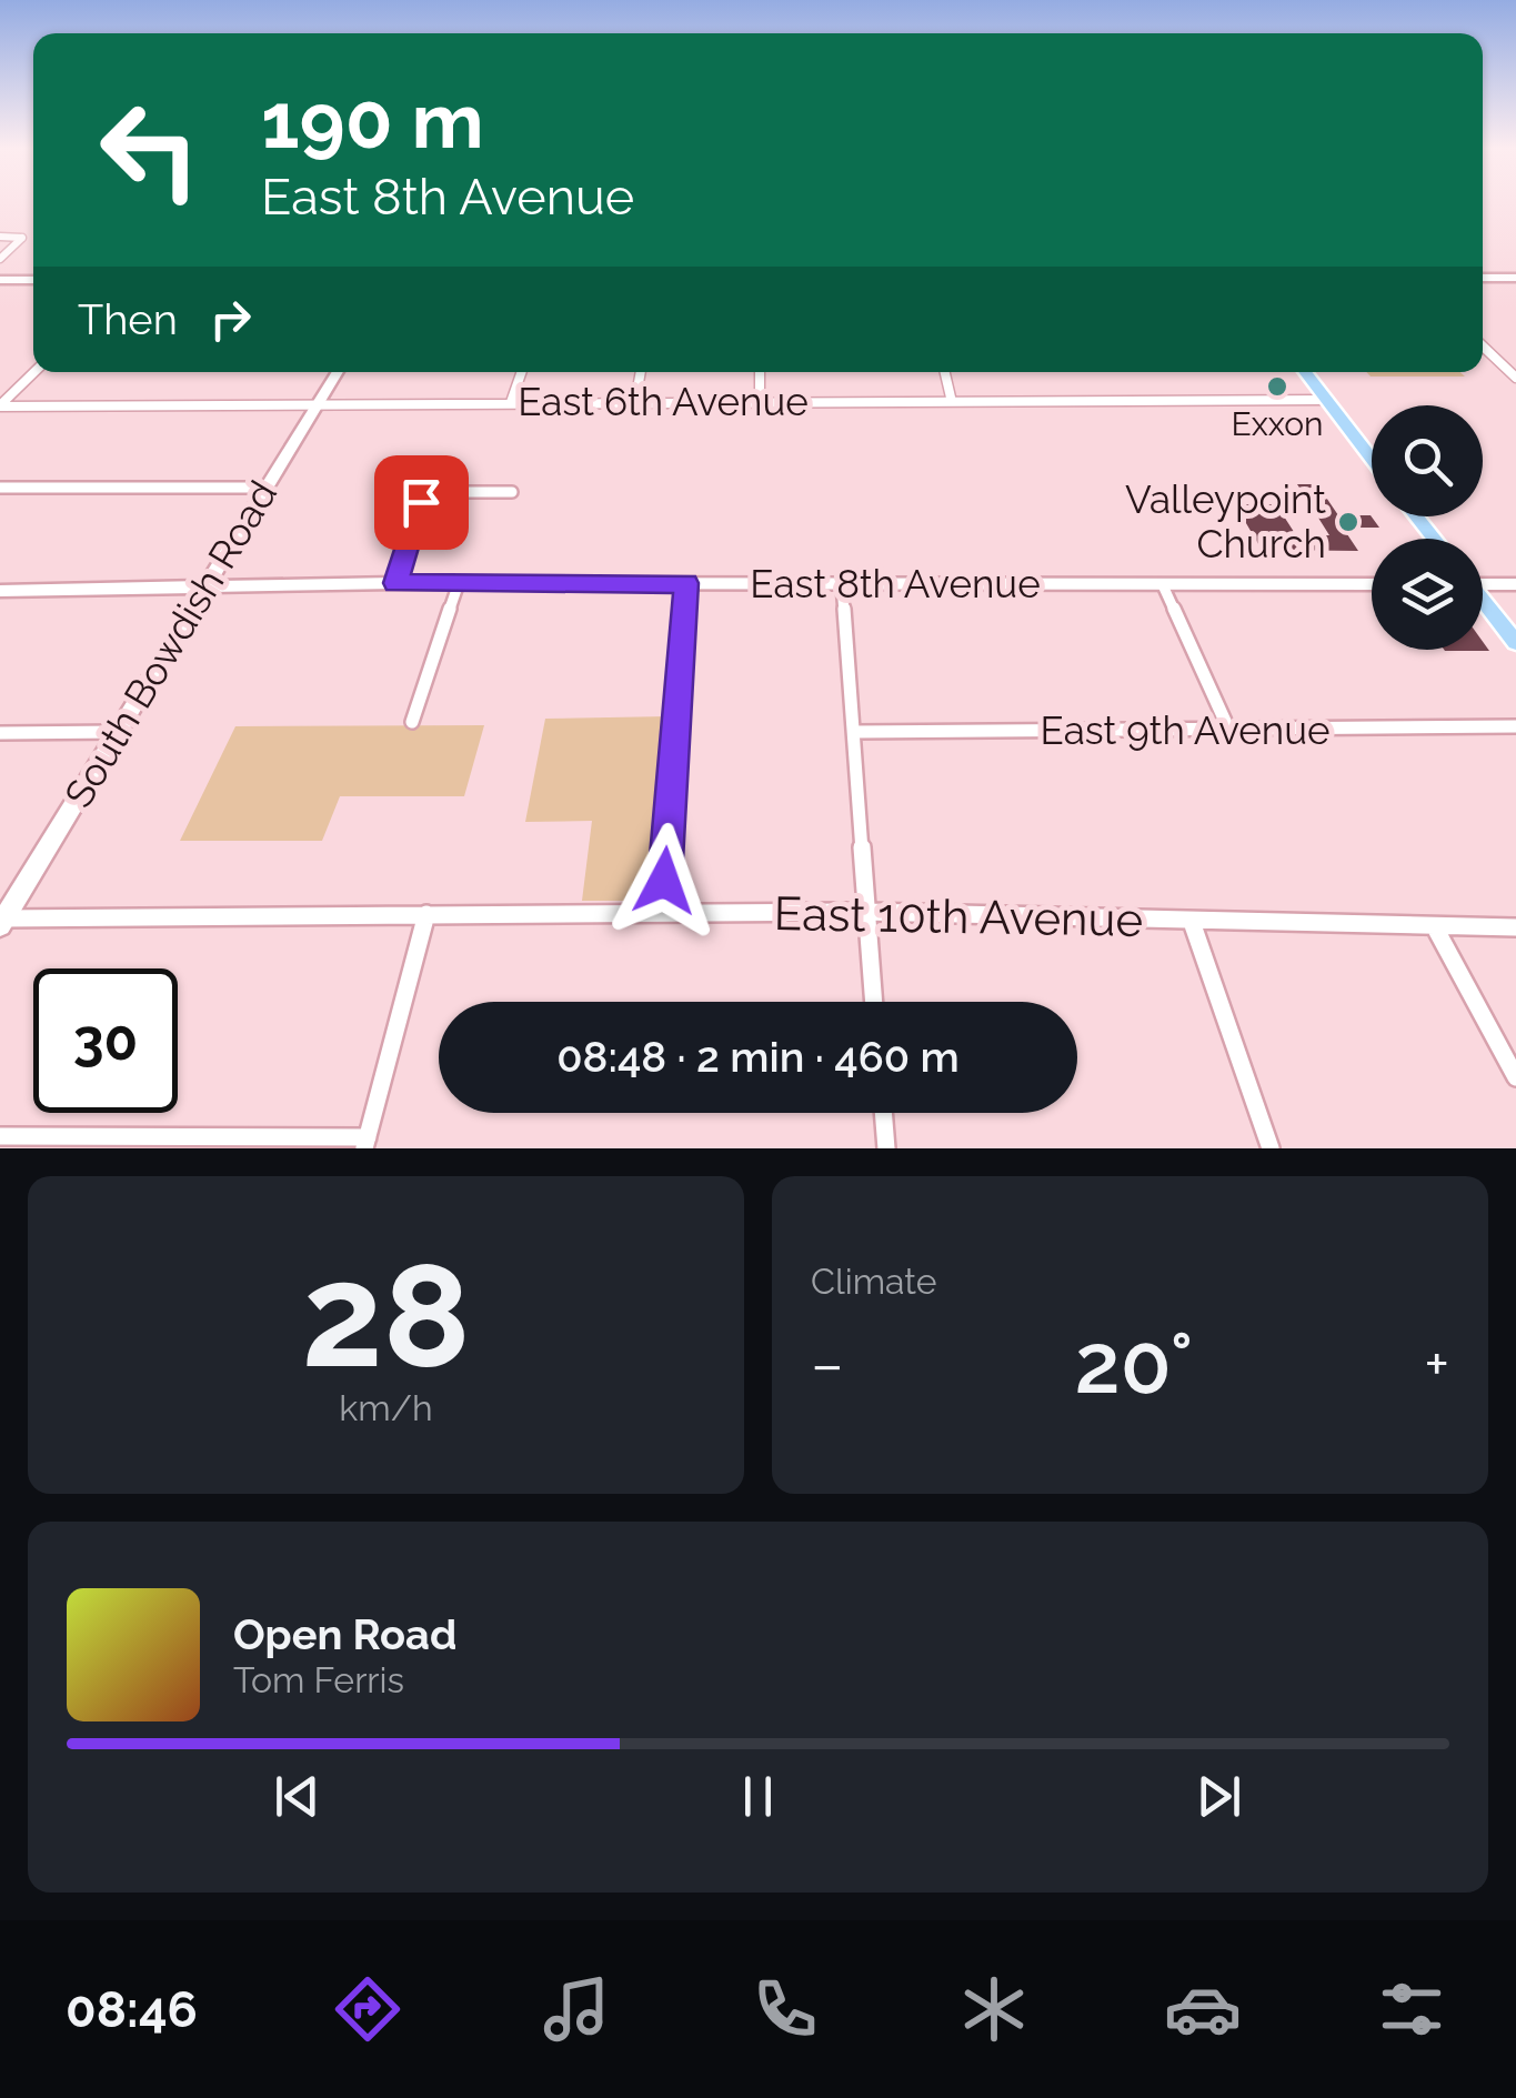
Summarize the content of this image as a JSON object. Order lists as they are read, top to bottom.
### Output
{
  "streets": {
    "street": [
      "East 6th Avenue",
      "East 8th Avenue",
      "South Bowdish Road",
      "East 9th Avenue",
      "East 10th Avenue"
    ]
  },
  "crossings": [
    ["East 6th Avenue", "South Bowdish Road"],
    ["East 8th Avenue", "South Bowdish Road"],
    ["South Bowdish Road", "East 10th Avenue"]
  ],
  "places": ["Exxon", "Valleypoint Church"],
  "page": {
    "turn": ["190 m", "East 8th Avenue"],
    "then": "Then",
    "limit": "30",
    "trip": "08:48 · 2 min · 460 m",
    "tile": [
      ["28", "km/h"],
      "Climate"
    ],
    "heat": ["−", "20°", "+"],
    "song": ["Open Road", "Tom Ferris"],
    "tabs": "08:46"
  }
}
